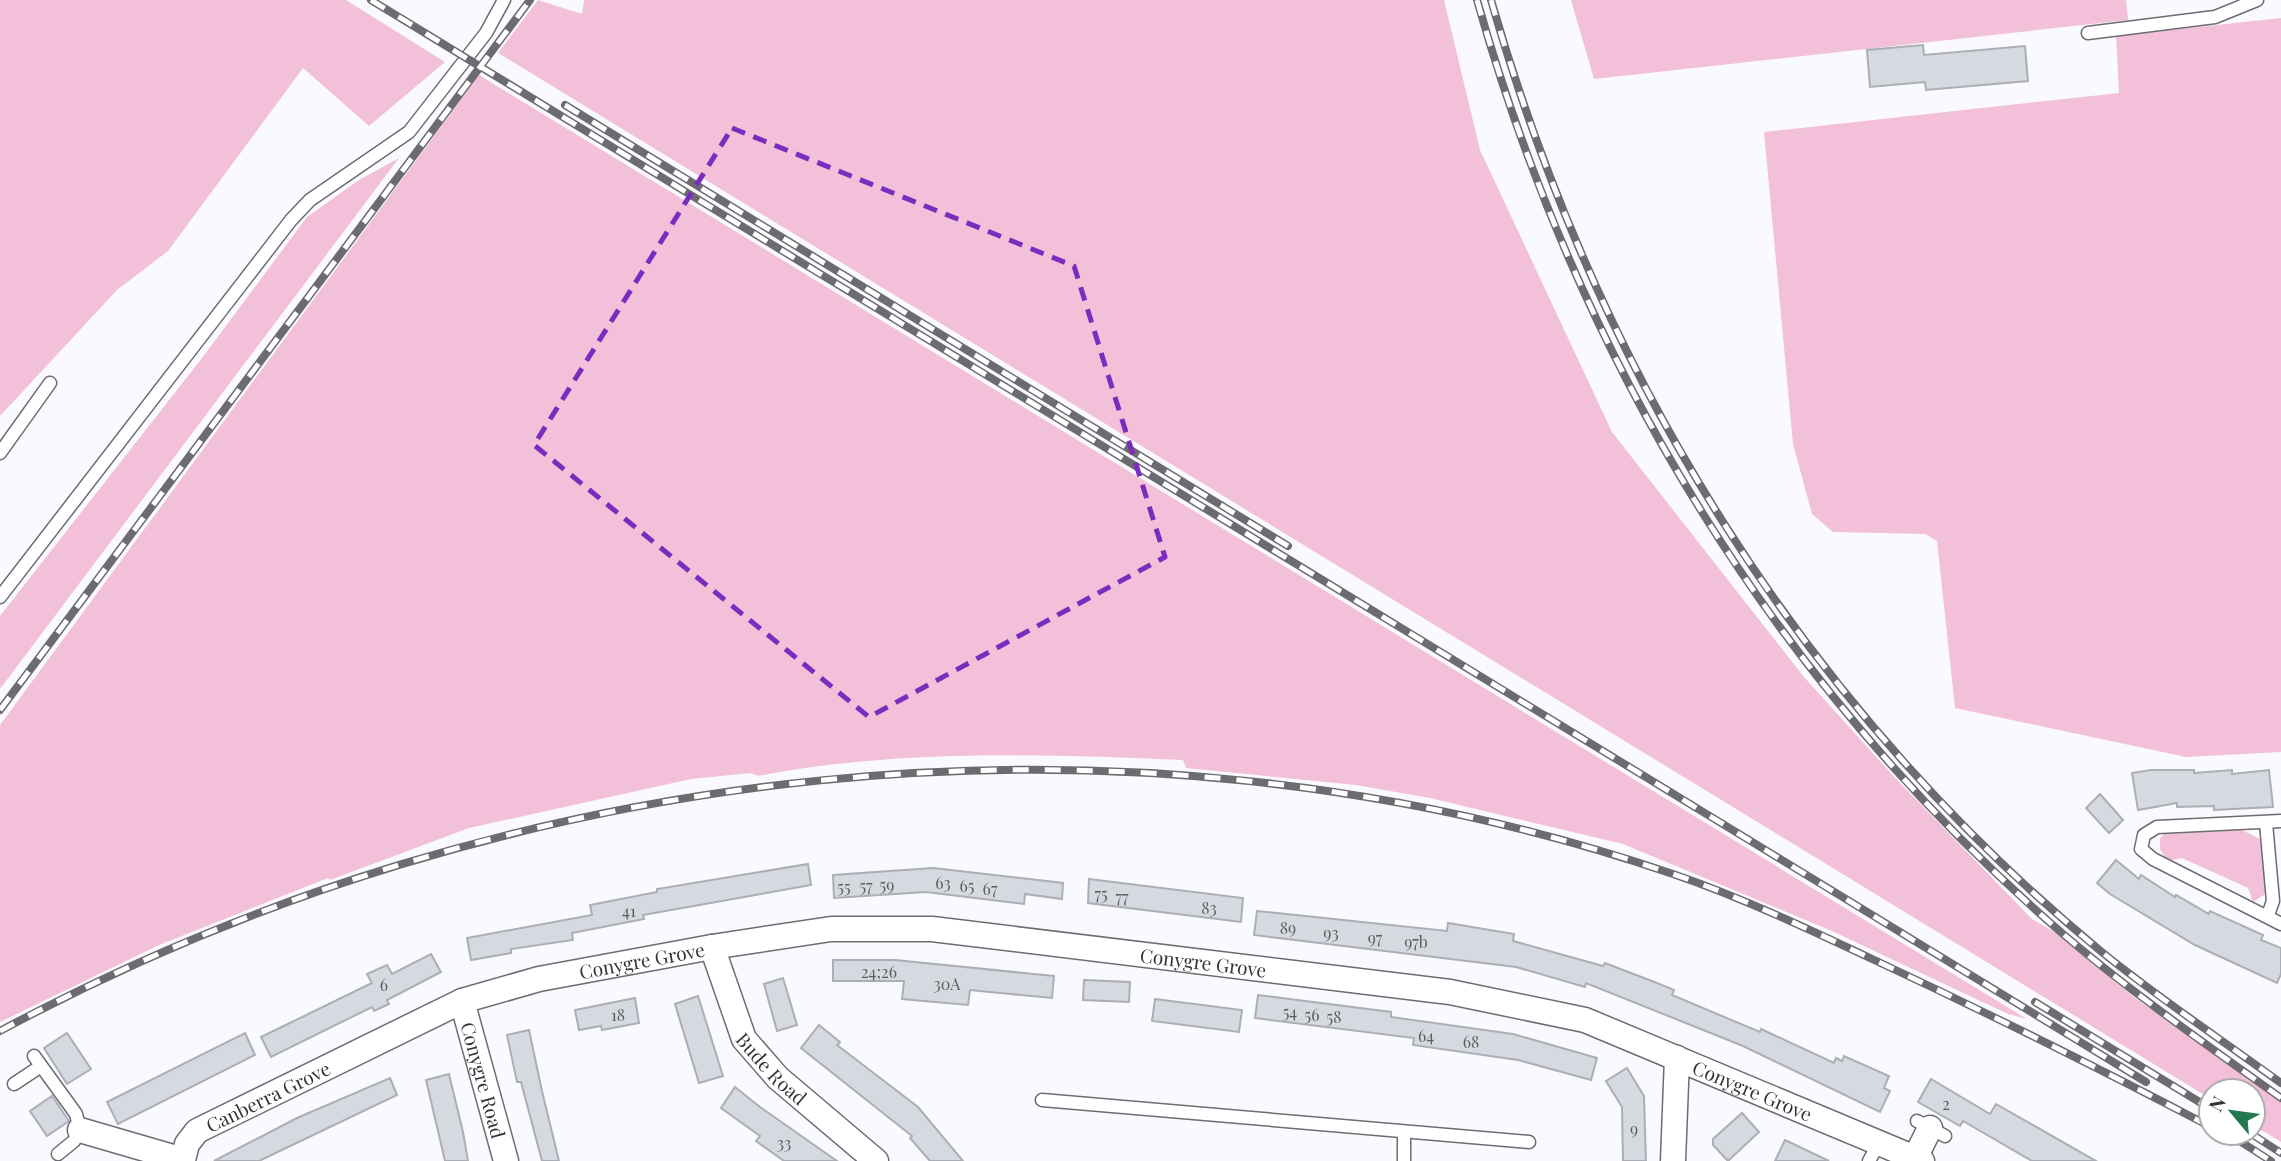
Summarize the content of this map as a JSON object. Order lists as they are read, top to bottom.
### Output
{
  "streets": {
    "street": [
      "Conygre Grove",
      "Bude Road",
      "Conygre Road",
      "Canberra Grove"
    ]
  },
  "crossings": [
    ["Conygre Grove", "Bude Road"],
    ["Conygre Grove", "Conygre Road"],
    ["Conygre Grove", "Canberra Grove"],
    ["Conygre Road", "Canberra Grove"]
  ],
  "house_numbers": [
    "63",
    "59",
    "57",
    "65",
    "55",
    "67",
    "75",
    "77",
    "83",
    "41",
    "89",
    "93",
    "97",
    "97b",
    "24;26",
    "30A",
    "6",
    "54",
    "18",
    "56",
    "58",
    "64",
    "68",
    "2",
    "9",
    "33"
  ],
  "north": "top left"
}
